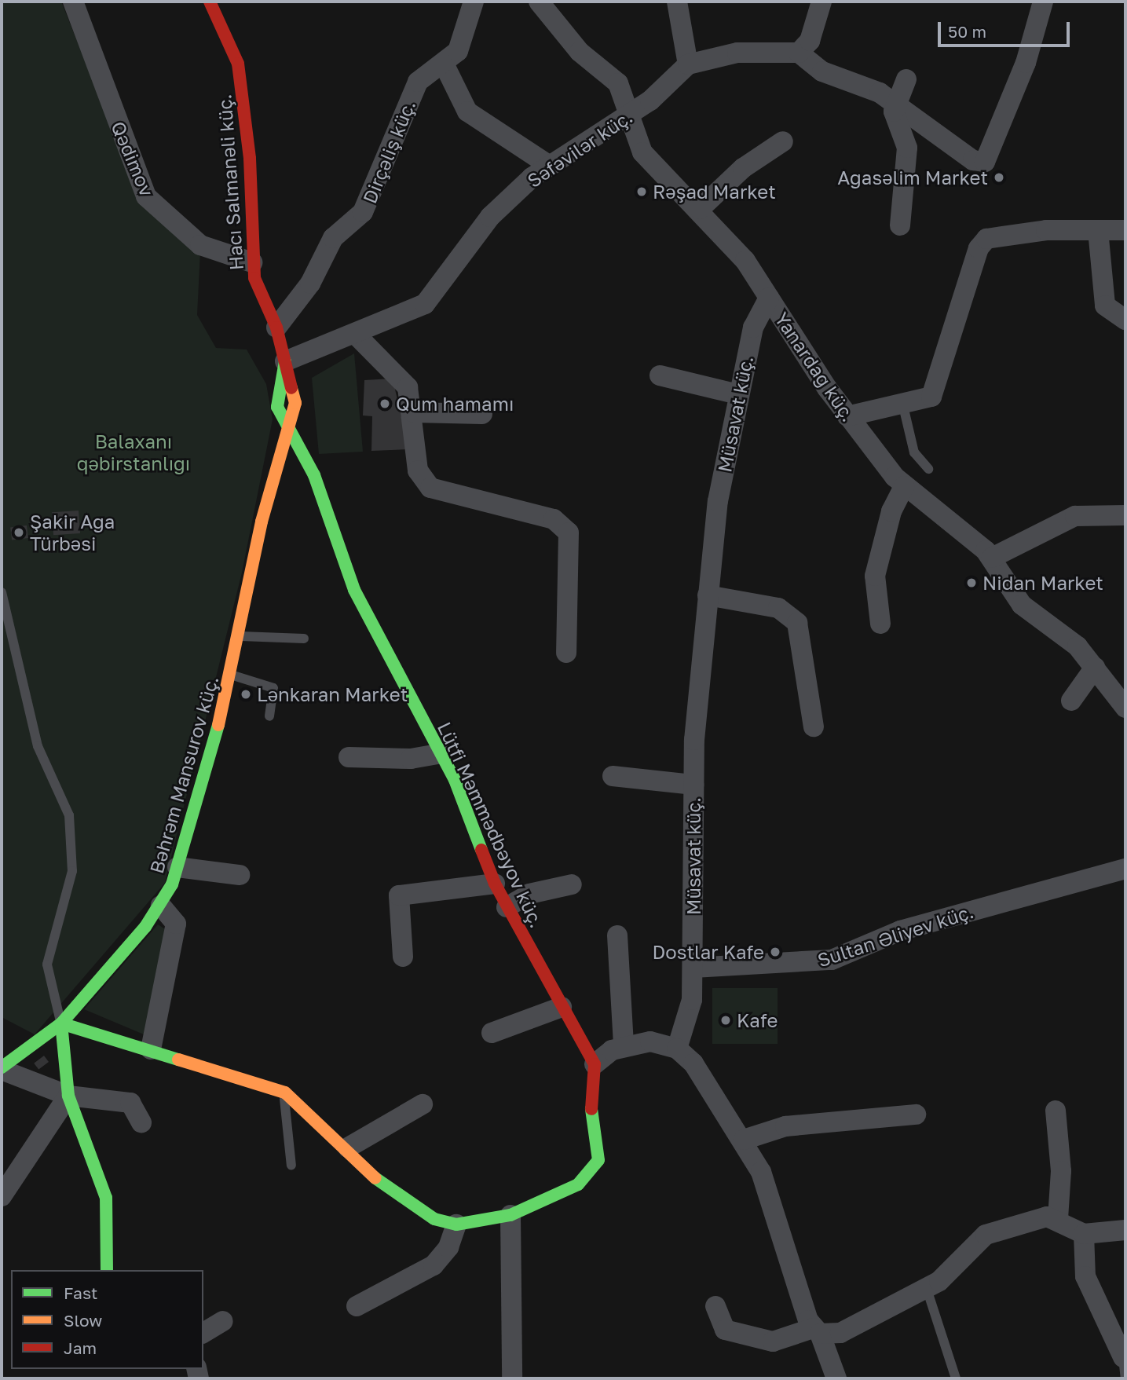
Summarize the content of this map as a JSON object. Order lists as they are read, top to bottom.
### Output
{
  "streets": {
    "street": [
      "Səfəvilər küç.",
      "Dirçəliş küç.",
      "Qədimov",
      "Hacı Salmanəli küç.",
      "Yanardağ küç.",
      "Müsavat küç.",
      "Bəhrəm Mansurov küç.",
      "Lütfi Məmmədbəyov küç.",
      "Sultan Əliyev küç."
    ]
  },
  "crossings": [
    ["Səfəvilər küç.", "Hacı Salmanəli küç."],
    ["Səfəvilər küç.", "Yanardağ küç."],
    ["Səfəvilər küç.", "Lütfi Məmmədbəyov küç."],
    ["Dirçəliş küç.", "Hacı Salmanəli küç."],
    ["Qədimov", "Hacı Salmanəli küç."],
    ["Hacı Salmanəli küç.", "Bəhrəm Mansurov küç."],
    ["Hacı Salmanəli küç.", "Lütfi Məmmədbəyov küç."],
    ["Yanardağ küç.", "Müsavat küç."],
    ["Müsavat küç.", "Sultan Əliyev küç."],
    ["Bəhrəm Mansurov küç.", "Lütfi Məmmədbəyov küç."]
  ],
  "parks": ["Balaxanı qəbirstanlığı"],
  "places": [
    "Ağasəlim Market",
    "Rəşad Market",
    "Qum hamamı",
    "Şakir Ağa Türbəsi",
    "Nidan Market",
    "Lənkaran Market",
    "Dostlar Kafe",
    "Kafe"
  ],
  "legend": ["Fast", "Slow", "Jam"],
  "scale_bar": "50 m"
}
